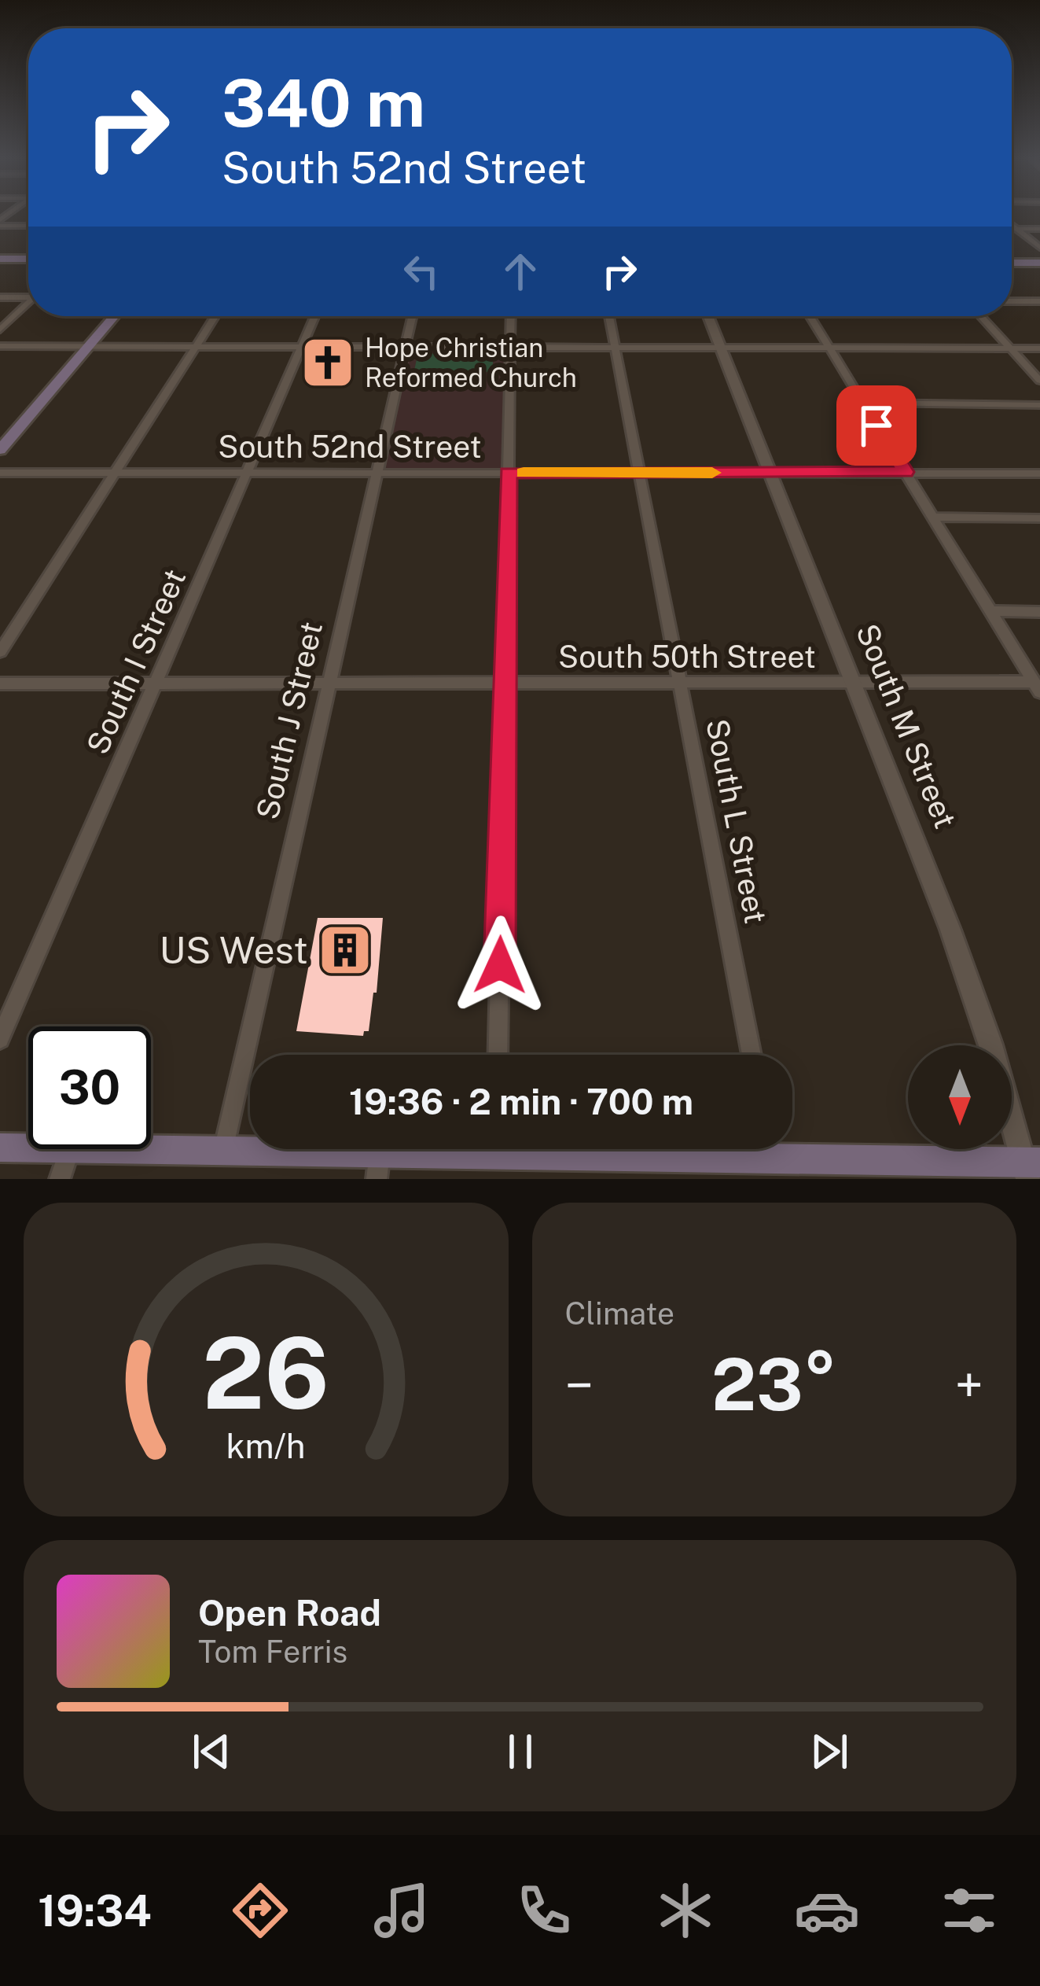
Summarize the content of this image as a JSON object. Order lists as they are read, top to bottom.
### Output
{
  "streets": {
    "street": [
      "South 52nd Street",
      "South 50th Street",
      "South I Street",
      "South J Street",
      "South M Street",
      "South L Street"
    ]
  },
  "crossings": [
    ["South 52nd Street", "South I Street"],
    ["South 52nd Street", "South J Street"],
    ["South 52nd Street", "South M Street"],
    ["South 52nd Street", "South L Street"],
    ["South 50th Street", "South I Street"],
    ["South 50th Street", "South J Street"],
    ["South 50th Street", "South M Street"],
    ["South 50th Street", "South L Street"]
  ],
  "places": {
    "church": ["Hope Christian Reformed Church"],
    "building": ["US West"]
  },
  "north": "bottom",
  "page": {
    "turn": ["340 m", "South 52nd Street"],
    "limit": "30",
    "trip": "19:36 · 2 min · 700 m",
    "tile": "Climate",
    "heat": ["−", "23°", "+"],
    "song": ["Open Road", "Tom Ferris"],
    "tabs": "19:34",
    "gauge": ["26", "km/h"]
  }
}
